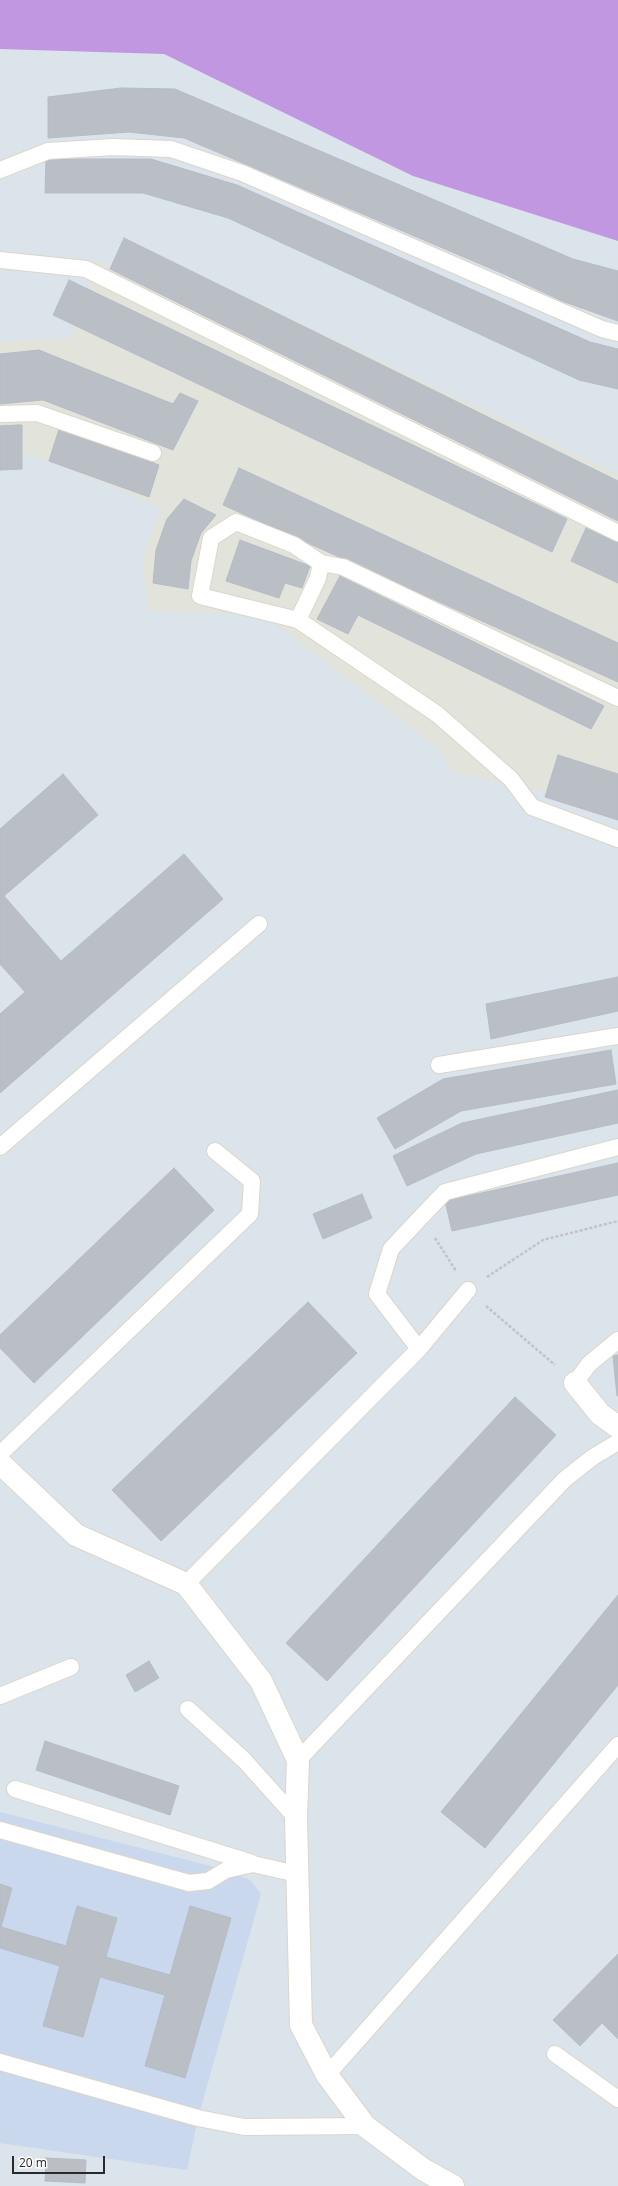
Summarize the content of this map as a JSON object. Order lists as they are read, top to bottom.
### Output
{
  "scale_bar": "20 m"
}
